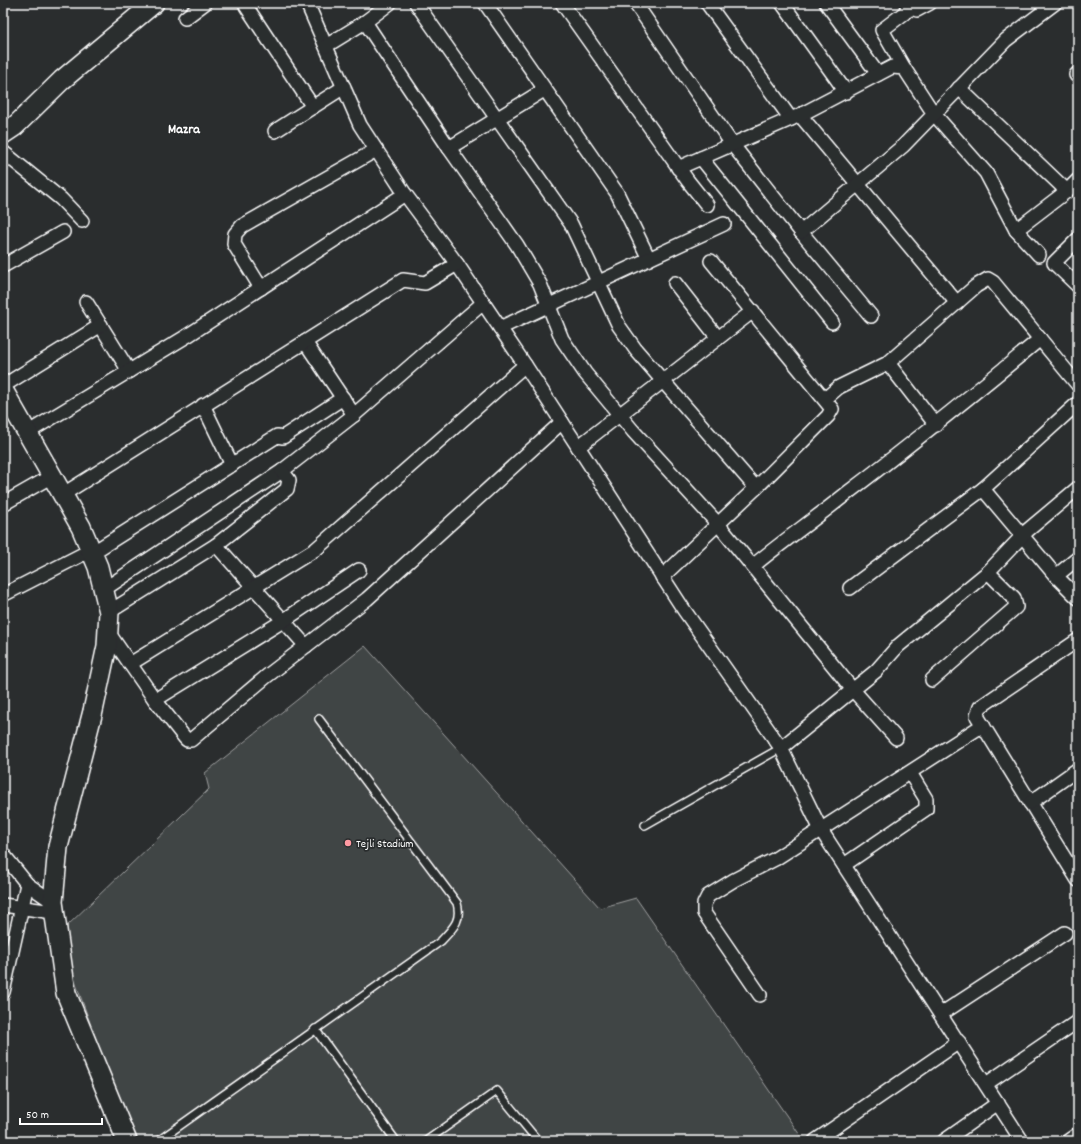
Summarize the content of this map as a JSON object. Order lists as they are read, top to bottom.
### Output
{
  "districts": ["Mazra"],
  "places": ["Tejli Stadium"],
  "scale_bar": "50 m"
}
